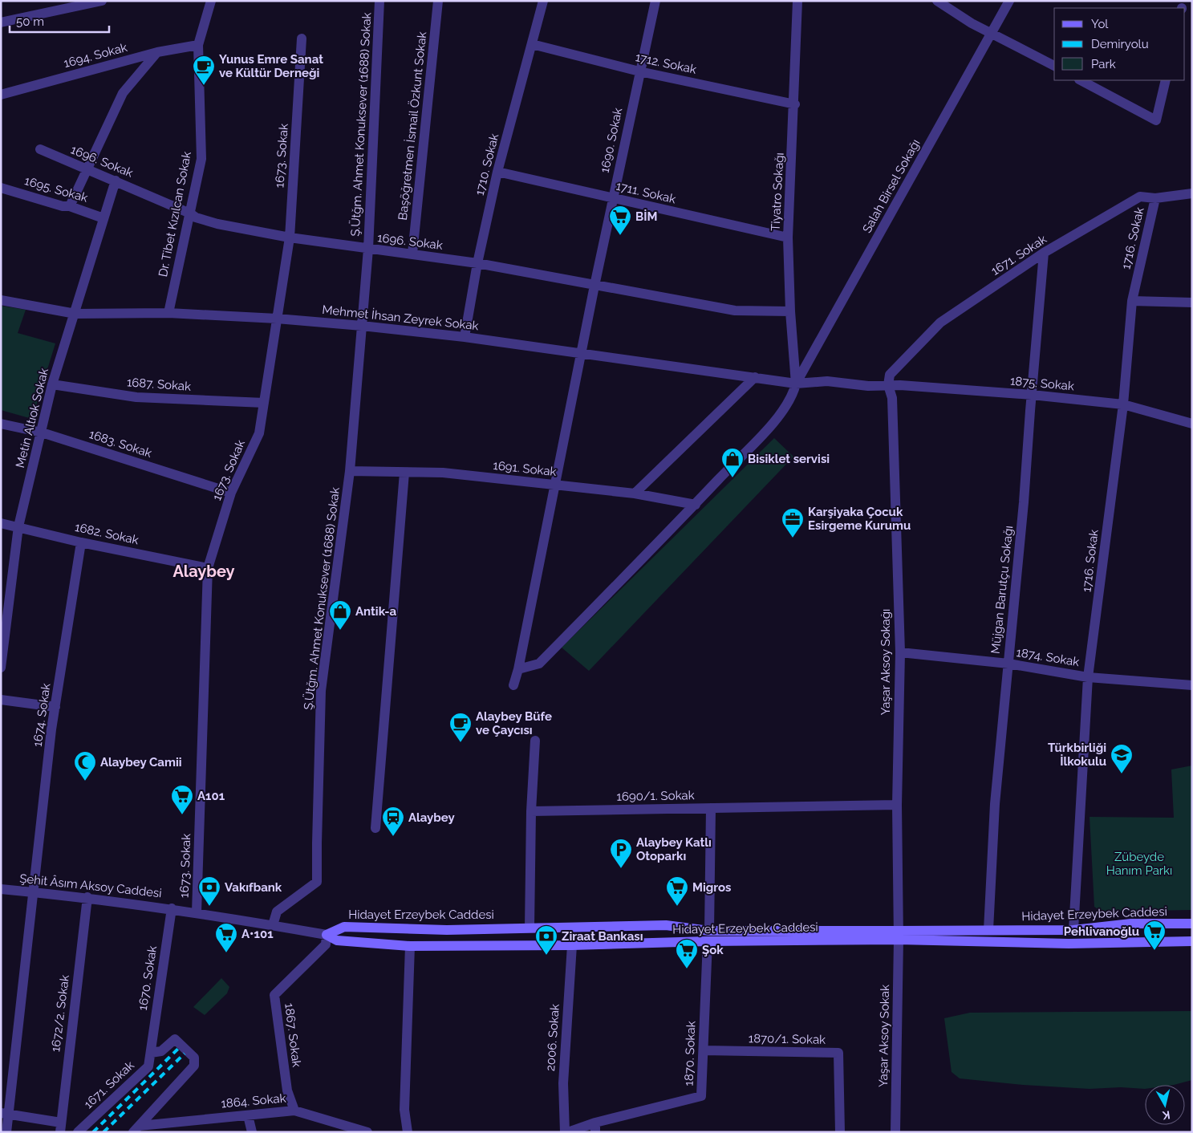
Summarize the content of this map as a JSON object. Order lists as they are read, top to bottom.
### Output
{
  "streets": {
    "main road": ["Hidayet Erzeybek Caddesi"],
    "street": [
      "1694. Sokak",
      "1712. Sokak",
      "Ş.Ütğm. Ahmet Konuksever (1688) Sokak",
      "Başöğretmen İsmail Özkunt Sokak",
      "1690. Sokak",
      "1673. Sokak",
      "1696. Sokak",
      "1710. Sokak",
      "Salah Birsel Sokağı",
      "1695. Sokak",
      "Tiyatro Sokağı",
      "1711. Sokak",
      "Dr. Tibet Kızılcan Sokak",
      "1716. Sokak",
      "1671. Sokak",
      "Mehmet İhsan Zeyrek Sokak",
      "1875. Sokak",
      "1687. Sokak",
      "Metin Altıok Sokak",
      "1683. Sokak",
      "1691. Sokak",
      "1682. Sokak",
      "Müjgan Barutçu Sokağı",
      "1874. Sokak",
      "Yaşar Aksoy Sokağı",
      "1674. Sokak",
      "1690/1. Sokak",
      "Şehit Âsım Aksoy Caddesi",
      "1670. Sokak",
      "1672/2. Sokak",
      "1867. Sokak",
      "Yaşar Aksoy Sokak",
      "2006. Sokak",
      "1870/1. Sokak",
      "1870. Sokak",
      "1864. Sokak"
    ]
  },
  "crossings": [
    ["1694. Sokak", "Dr. Tibet Kızılcan Sokak"],
    ["1712. Sokak", "1690. Sokak"],
    ["1712. Sokak", "1710. Sokak"],
    ["1712. Sokak", "Tiyatro Sokağı"],
    ["Ş.Ütğm. Ahmet Konuksever (1688) Sokak", "1696. Sokak"],
    ["Ş.Ütğm. Ahmet Konuksever (1688) Sokak", "Mehmet İhsan Zeyrek Sokak"],
    ["Ş.Ütğm. Ahmet Konuksever (1688) Sokak", "1691. Sokak"],
    ["Ş.Ütğm. Ahmet Konuksever (1688) Sokak", "Şehit Âsım Aksoy Caddesi"],
    ["Başöğretmen İsmail Özkunt Sokak", "1696. Sokak"],
    ["1690. Sokak", "1696. Sokak"],
    ["1690. Sokak", "Salah Birsel Sokağı"],
    ["1690. Sokak", "1711. Sokak"],
    ["1690. Sokak", "Mehmet İhsan Zeyrek Sokak"],
    ["1690. Sokak", "1691. Sokak"],
    ["1673. Sokak", "1696. Sokak"],
    ["1673. Sokak", "Mehmet İhsan Zeyrek Sokak"],
    ["1673. Sokak", "1687. Sokak"],
    ["1673. Sokak", "1683. Sokak"],
    ["1673. Sokak", "1682. Sokak"],
    ["1673. Sokak", "Şehit Âsım Aksoy Caddesi"],
    ["1696. Sokak", "1710. Sokak"],
    ["1696. Sokak", "Tiyatro Sokağı"],
    ["1696. Sokak", "Dr. Tibet Kızılcan Sokak"],
    ["1696. Sokak", "Metin Altıok Sokak"],
    ["1710. Sokak", "1711. Sokak"],
    ["1710. Sokak", "Mehmet İhsan Zeyrek Sokak"],
    ["Salah Birsel Sokağı", "Tiyatro Sokağı"],
    ["Salah Birsel Sokağı", "Mehmet İhsan Zeyrek Sokak"],
    ["Salah Birsel Sokağı", "1875. Sokak"],
    ["Salah Birsel Sokağı", "1691. Sokak"],
    ["1695. Sokak", "Metin Altıok Sokak"],
    ["Tiyatro Sokağı", "1711. Sokak"],
    ["Tiyatro Sokağı", "Mehmet İhsan Zeyrek Sokak"],
    ["Tiyatro Sokağı", "1875. Sokak"],
    ["Dr. Tibet Kızılcan Sokak", "Mehmet İhsan Zeyrek Sokak"],
    ["1716. Sokak", "1671. Sokak"],
    ["1716. Sokak", "1875. Sokak"],
    ["1716. Sokak", "1874. Sokak"],
    ["1716. Sokak", "Hidayet Erzeybek Caddesi"],
    ["1671. Sokak", "1875. Sokak"],
    ["1671. Sokak", "Müjgan Barutçu Sokağı"],
    ["1671. Sokak", "Yaşar Aksoy Sokağı"],
    ["1671. Sokak", "1670. Sokak"],
    ["Mehmet İhsan Zeyrek Sokak", "1875. Sokak"],
    ["Mehmet İhsan Zeyrek Sokak", "Metin Altıok Sokak"],
    ["1875. Sokak", "Müjgan Barutçu Sokağı"],
    ["1875. Sokak", "Yaşar Aksoy Sokağı"],
    ["1687. Sokak", "Metin Altıok Sokak"],
    ["Metin Altıok Sokak", "1683. Sokak"],
    ["Metin Altıok Sokak", "1682. Sokak"],
    ["1682. Sokak", "1674. Sokak"],
    ["Müjgan Barutçu Sokağı", "1874. Sokak"],
    ["Müjgan Barutçu Sokağı", "Hidayet Erzeybek Caddesi"],
    ["1874. Sokak", "Yaşar Aksoy Sokağı"],
    ["Yaşar Aksoy Sokağı", "1690/1. Sokak"],
    ["Yaşar Aksoy Sokağı", "Hidayet Erzeybek Caddesi"],
    ["Yaşar Aksoy Sokağı", "Yaşar Aksoy Sokak"],
    ["1674. Sokak", "Şehit Âsım Aksoy Caddesi"],
    ["Şehit Âsım Aksoy Caddesi", "Hidayet Erzeybek Caddesi"],
    ["Şehit Âsım Aksoy Caddesi", "1670. Sokak"],
    ["Şehit Âsım Aksoy Caddesi", "1672/2. Sokak"],
    ["Şehit Âsım Aksoy Caddesi", "1867. Sokak"],
    ["Hidayet Erzeybek Caddesi", "1867. Sokak"],
    ["Hidayet Erzeybek Caddesi", "Yaşar Aksoy Sokak"],
    ["Hidayet Erzeybek Caddesi", "2006. Sokak"],
    ["Hidayet Erzeybek Caddesi", "1870. Sokak"],
    ["1867. Sokak", "1864. Sokak"],
    ["1870/1. Sokak", "1870. Sokak"]
  ],
  "districts": ["Alaybey"],
  "parks": ["Zübeyde Hanım Parkı"],
  "places": {
    "cafe": ["Yunus Emre Sanat ve Kültür Derneği", "Alaybey Büfe ve Çaycısı"],
    "supermarket": [
      "BİM",
      "A101",
      "Migros",
      "Pehlivanoğlu",
      "A•101",
      "Şok"
    ],
    "shop": ["Bisiklet servisi", "Antik-a"],
    "office": ["Karşiyaka Çocuk Esirgeme Kurumu"],
    "school or university": ["Türkbirliği İlkokulu"],
    "mosque": ["Alaybey Camii"],
    "station": ["Alaybey"],
    "parking": ["Alaybey Katlı Otoparkı"],
    "bank": ["Vakıfbank", "Ziraat Bankası"]
  },
  "legend": ["Yol", "Demiryolu", "Park"],
  "scale_bar": "50 m",
  "north": "bottom"
}
